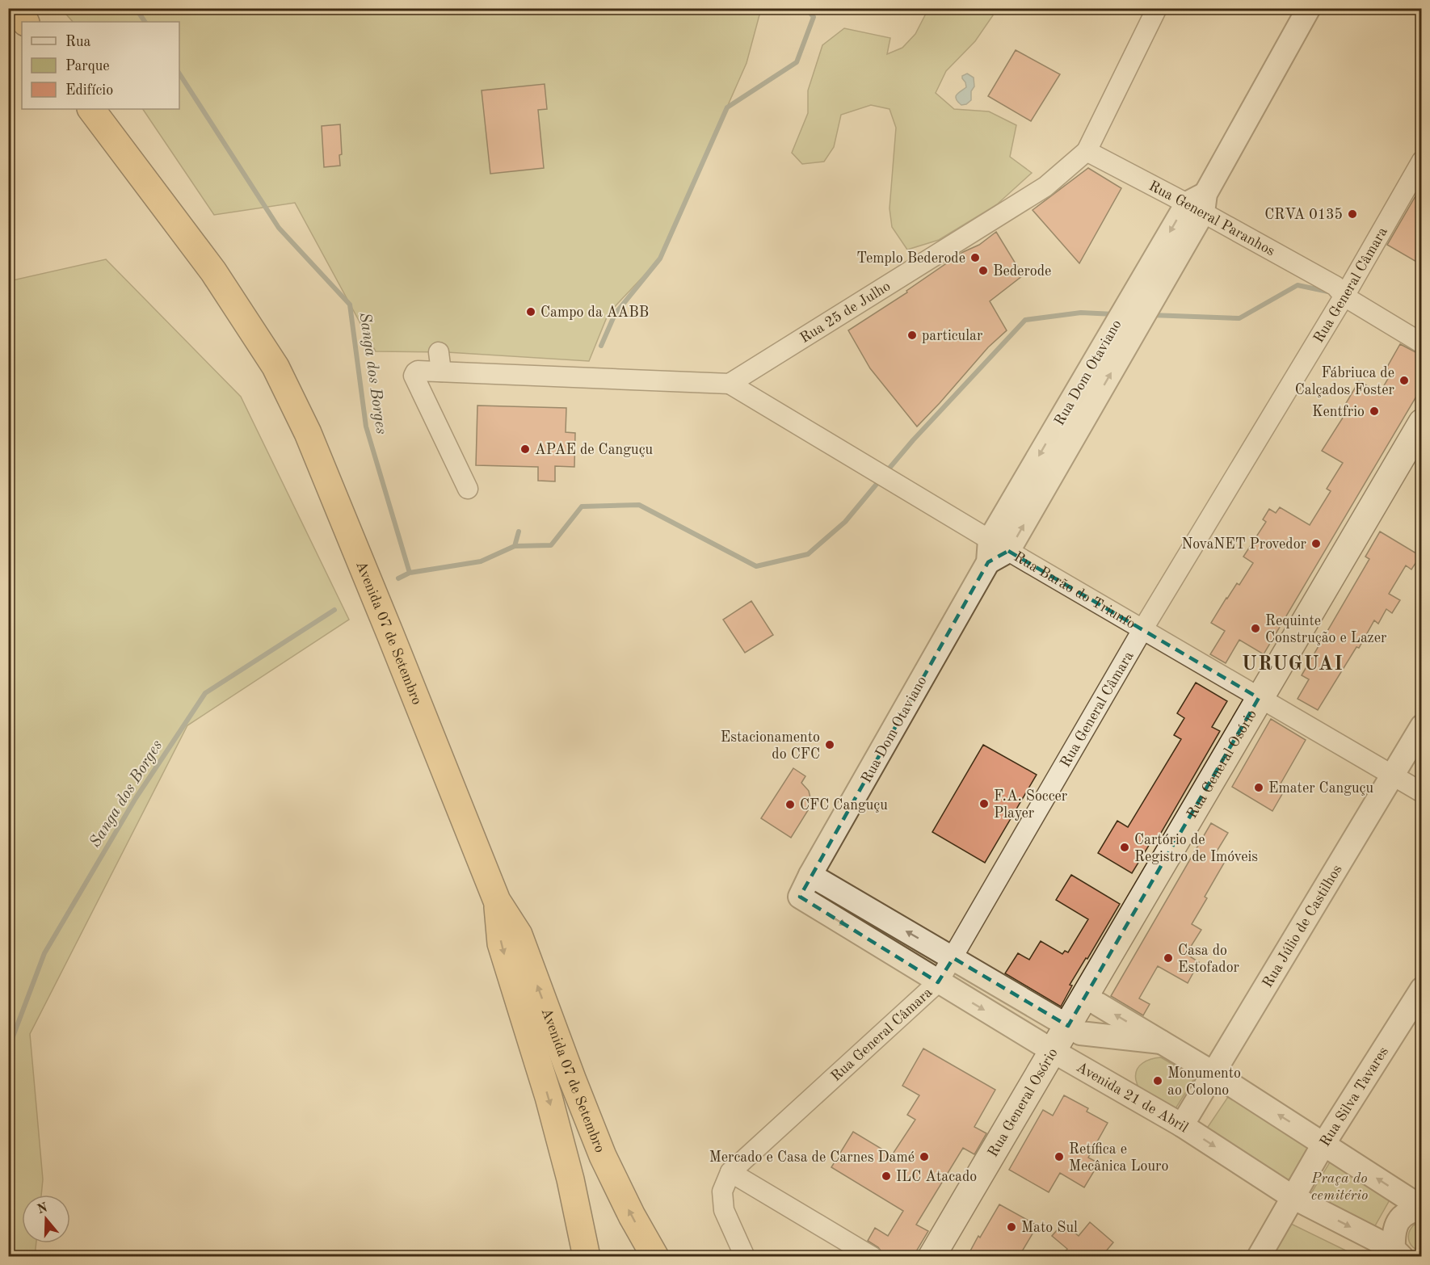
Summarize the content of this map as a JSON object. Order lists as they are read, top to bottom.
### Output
{
  "streets": {
    "highway": ["Avenida 07 de Setembro"],
    "main road": ["Rua General Osório"],
    "street": [
      "Rua General Paranhos",
      "Rua General Câmara",
      "Rua 25 de Julho",
      "Rua Dom Otaviano",
      "Rua Barão do Triunfo",
      "Rua Júlio de Castilhos",
      "Rua Silva Tavares",
      "Avenida 21 de Abril"
    ]
  },
  "crossings": [
    ["Rua General Paranhos", "Rua General Câmara"],
    ["Rua General Paranhos", "Rua 25 de Julho"],
    ["Rua General Paranhos", "Rua Dom Otaviano"],
    ["Rua General Câmara", "Rua Barão do Triunfo"],
    ["Rua General Câmara", "Avenida 21 de Abril"],
    ["Rua 25 de Julho", "Rua Barão do Triunfo"],
    ["Rua Dom Otaviano", "Rua Barão do Triunfo"],
    ["Rua Dom Otaviano", "Avenida 21 de Abril"],
    ["Rua Barão do Triunfo", "Rua General Osório"],
    ["Rua Barão do Triunfo", "Rua Júlio de Castilhos"],
    ["Rua General Osório", "Avenida 21 de Abril"],
    ["Rua Júlio de Castilhos", "Avenida 21 de Abril"],
    ["Rua Silva Tavares", "Avenida 21 de Abril"]
  ],
  "districts": ["URUGUAI"],
  "water": ["Sanga dos Borges"],
  "parks": ["Praça do cemitério"],
  "places": [
    "CRVA 0135",
    "Templo Bederode",
    "Bederode",
    "Campo da AABB",
    "particular",
    "Fábriuca de Calçados Foster",
    "Kentfrio",
    "APAE de Canguçu",
    "NovaNET Provedor",
    "Requinte Construção e Lazer",
    "Estacionamento do CFC",
    "Emater Canguçu",
    "F.A. Soccer Player",
    "CFC Canguçu",
    "Cartório de Registro de Imóveis",
    "Casa do Estofador",
    "Monumento ao Colono",
    "Mercado e Casa de Carnes Damé",
    "Retífica e Mecânica Louro",
    "ILC Atacado",
    "Mato Sul"
  ],
  "legend": ["Rua", "Parque", "Edifício"],
  "north": "top"
}
